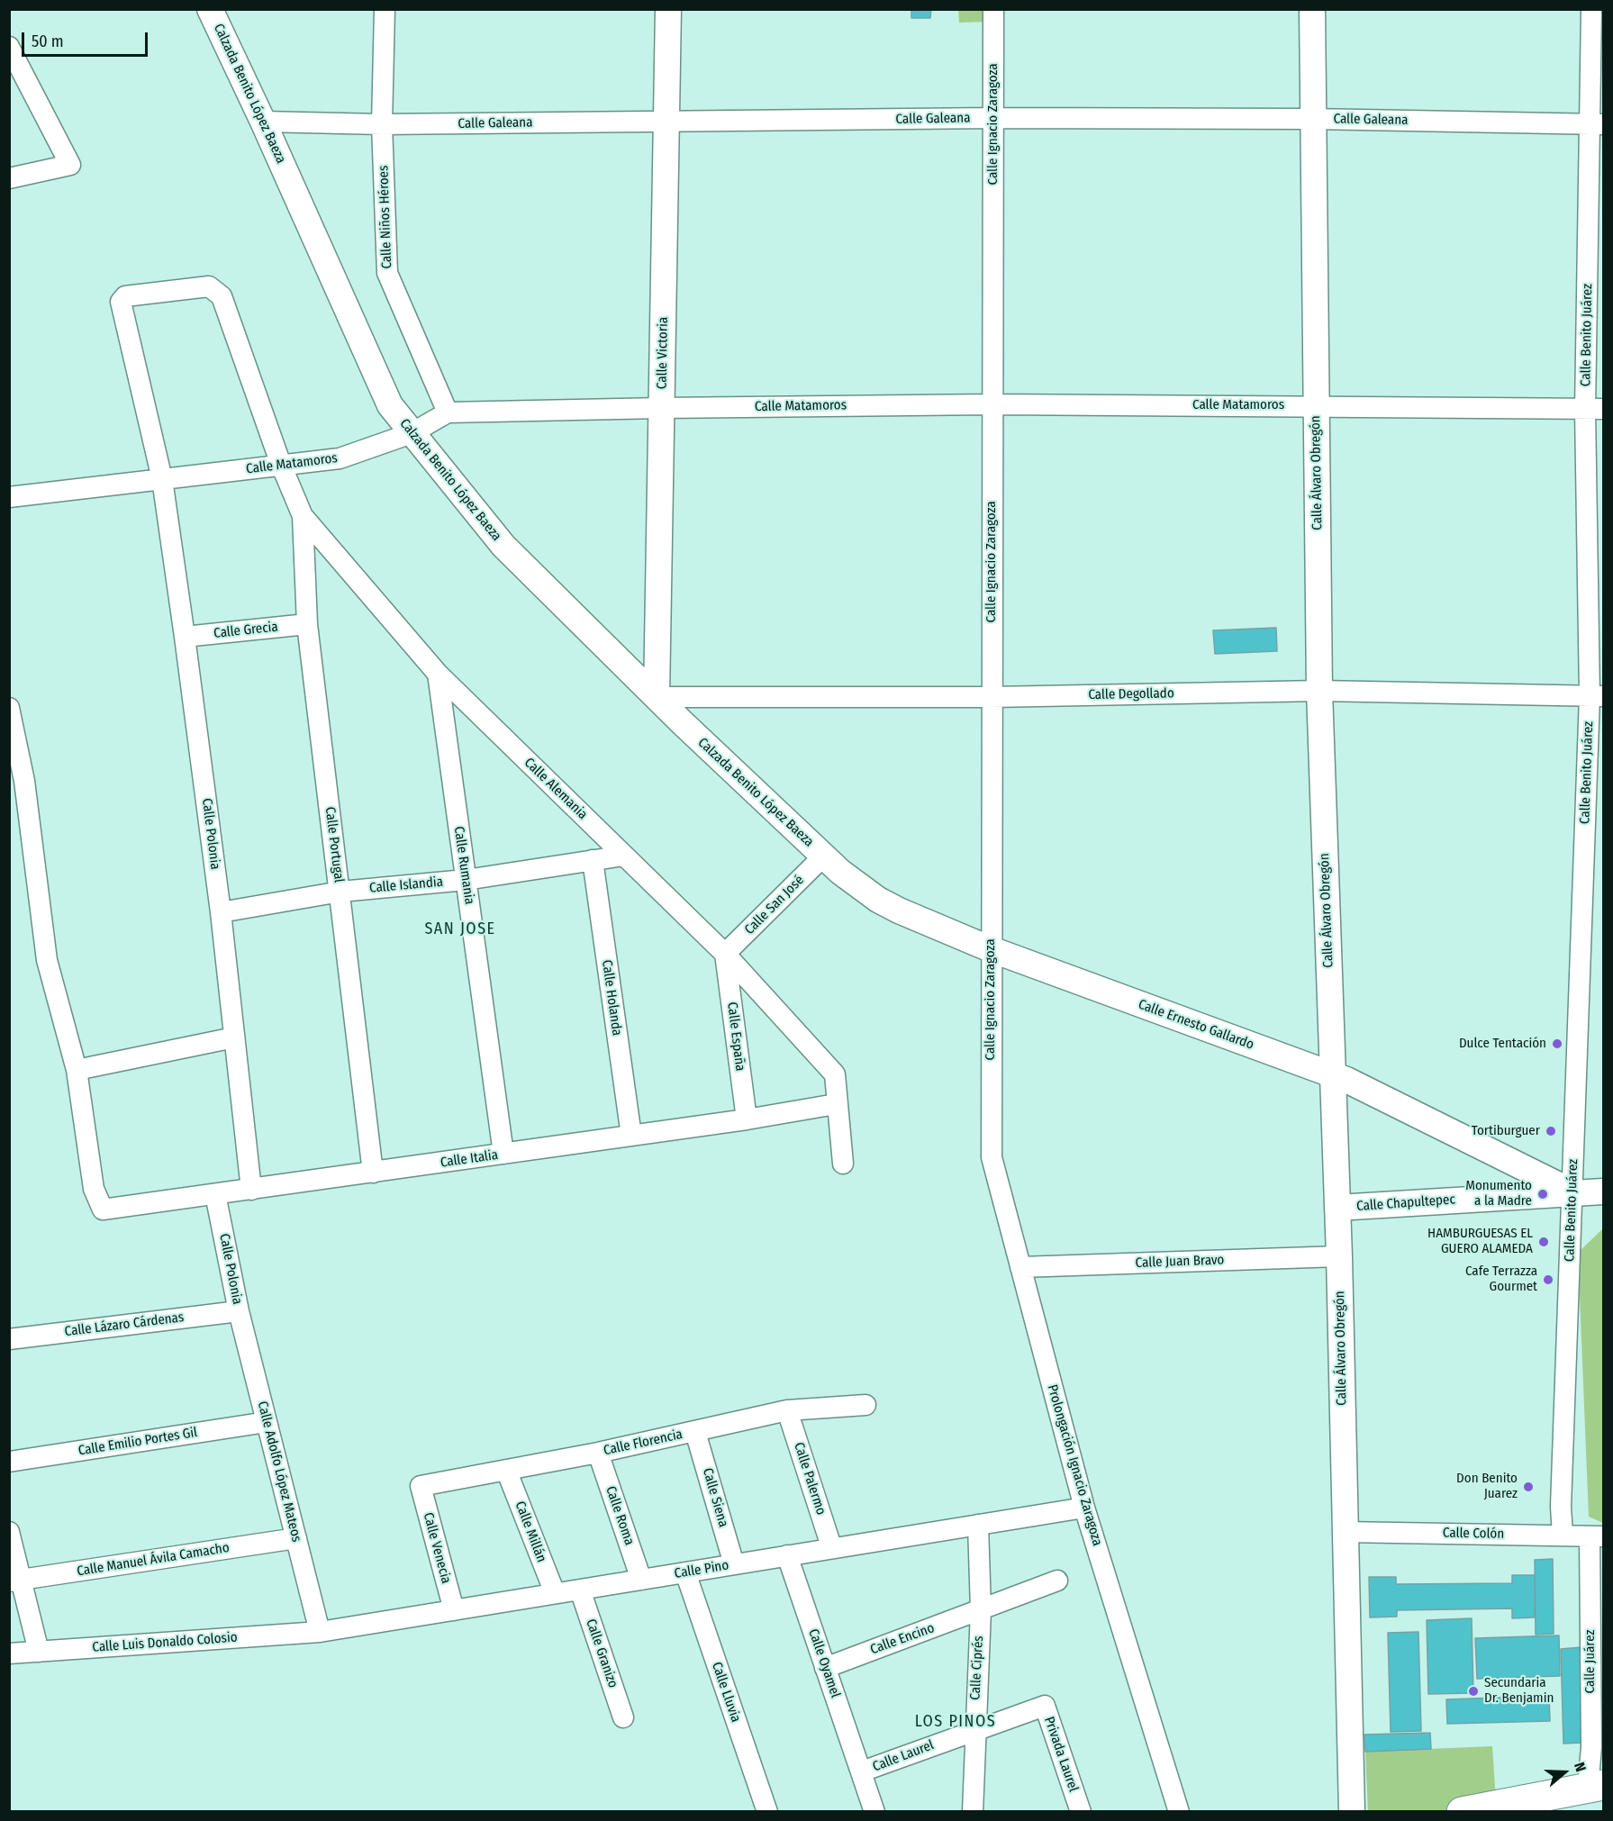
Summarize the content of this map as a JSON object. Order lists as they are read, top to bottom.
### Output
{
  "streets": {
    "street": [
      "Calzada Benito López Baeza",
      "Calle Galeana",
      "Calle Ignacio Zaragoza",
      "Calle Niños Héroes",
      "Calle Benito Juárez",
      "Calle Victoria",
      "Calle Matamoros",
      "Calle Álvaro Obregón",
      "Calle Grecia",
      "Calle Degollado",
      "Calle Alemania",
      "Calle Polonia",
      "Calle Portugal",
      "Calle Rumania",
      "Calle Islandia",
      "Calle San José",
      "Calle Holanda",
      "Calle Ernesto Gallardo",
      "Calle España",
      "Calle Italia",
      "Calle Chapultepec",
      "Calle Juan Bravo",
      "Calle Lázaro Cárdenas",
      "Calle Emilio Portes Gil",
      "Calle Florencia",
      "Prolongación Ignacio Zaragoza",
      "Calle Adolfo López Mateos",
      "Calle Palermo",
      "Calle Siena",
      "Calle Roma",
      "Calle Millán",
      "Calle Colón",
      "Calle Venecia",
      "Calle Manuel Ávila Camacho",
      "Calle Pino",
      "Calle Encino",
      "Calle Luis Donaldo Colosio",
      "Calle Granizo",
      "Calle Juárez",
      "Calle Oyamel",
      "Calle Ciprés",
      "Calle Lluvia",
      "Privada Laurel",
      "Calle Laurel"
    ]
  },
  "crossings": [
    ["Calzada Benito López Baeza", "Calle Galeana"],
    ["Calzada Benito López Baeza", "Calle Victoria"],
    ["Calzada Benito López Baeza", "Calle Matamoros"],
    ["Calzada Benito López Baeza", "Calle Degollado"],
    ["Calzada Benito López Baeza", "Calle San José"],
    ["Calzada Benito López Baeza", "Calle Ernesto Gallardo"],
    ["Calle Galeana", "Calle Ignacio Zaragoza"],
    ["Calle Galeana", "Calle Niños Héroes"],
    ["Calle Galeana", "Calle Benito Juárez"],
    ["Calle Galeana", "Calle Victoria"],
    ["Calle Galeana", "Calle Álvaro Obregón"],
    ["Calle Ignacio Zaragoza", "Calle Matamoros"],
    ["Calle Ignacio Zaragoza", "Calle Degollado"],
    ["Calle Ignacio Zaragoza", "Calle Ernesto Gallardo"],
    ["Calle Ignacio Zaragoza", "Prolongación Ignacio Zaragoza"],
    ["Calle Niños Héroes", "Calle Matamoros"],
    ["Calle Benito Juárez", "Calle Matamoros"],
    ["Calle Benito Juárez", "Calle Degollado"],
    ["Calle Benito Juárez", "Calle Ernesto Gallardo"],
    ["Calle Benito Juárez", "Calle Chapultepec"],
    ["Calle Benito Juárez", "Calle Colón"],
    ["Calle Victoria", "Calle Matamoros"],
    ["Calle Victoria", "Calle Degollado"],
    ["Calle Matamoros", "Calle Álvaro Obregón"],
    ["Calle Matamoros", "Calle Alemania"],
    ["Calle Matamoros", "Calle Polonia"],
    ["Calle Álvaro Obregón", "Calle Degollado"],
    ["Calle Álvaro Obregón", "Calle Ernesto Gallardo"],
    ["Calle Álvaro Obregón", "Calle Chapultepec"],
    ["Calle Álvaro Obregón", "Calle Juan Bravo"],
    ["Calle Álvaro Obregón", "Calle Colón"],
    ["Calle Grecia", "Calle Polonia"],
    ["Calle Grecia", "Calle Portugal"],
    ["Calle Alemania", "Calle Polonia"],
    ["Calle Alemania", "Calle Portugal"],
    ["Calle Alemania", "Calle Rumania"],
    ["Calle Alemania", "Calle Islandia"],
    ["Calle Alemania", "Calle San José"],
    ["Calle Alemania", "Calle España"],
    ["Calle Alemania", "Calle Italia"],
    ["Calle Polonia", "Calle Islandia"],
    ["Calle Polonia", "Calle Italia"],
    ["Calle Polonia", "Calle Lázaro Cárdenas"],
    ["Calle Polonia", "Calle Adolfo López Mateos"],
    ["Calle Portugal", "Calle Islandia"],
    ["Calle Portugal", "Calle Italia"],
    ["Calle Rumania", "Calle Islandia"],
    ["Calle Rumania", "Calle Italia"],
    ["Calle Islandia", "Calle Holanda"],
    ["Calle San José", "Calle Ernesto Gallardo"],
    ["Calle San José", "Calle España"],
    ["Calle Holanda", "Calle Italia"],
    ["Calle Ernesto Gallardo", "Calle Chapultepec"],
    ["Calle España", "Calle Italia"],
    ["Calle Juan Bravo", "Prolongación Ignacio Zaragoza"],
    ["Calle Lázaro Cárdenas", "Calle Adolfo López Mateos"],
    ["Calle Emilio Portes Gil", "Calle Adolfo López Mateos"],
    ["Calle Florencia", "Calle Palermo"],
    ["Calle Florencia", "Calle Siena"],
    ["Calle Florencia", "Calle Roma"],
    ["Calle Florencia", "Calle Millán"],
    ["Calle Florencia", "Calle Venecia"],
    ["Prolongación Ignacio Zaragoza", "Calle Pino"],
    ["Calle Adolfo López Mateos", "Calle Manuel Ávila Camacho"],
    ["Calle Adolfo López Mateos", "Calle Pino"],
    ["Calle Adolfo López Mateos", "Calle Luis Donaldo Colosio"],
    ["Calle Palermo", "Calle Pino"],
    ["Calle Siena", "Calle Pino"],
    ["Calle Roma", "Calle Pino"],
    ["Calle Millán", "Calle Pino"],
    ["Calle Colón", "Calle Juárez"],
    ["Calle Venecia", "Calle Pino"],
    ["Calle Pino", "Calle Luis Donaldo Colosio"],
    ["Calle Pino", "Calle Granizo"],
    ["Calle Pino", "Calle Oyamel"],
    ["Calle Pino", "Calle Ciprés"],
    ["Calle Pino", "Calle Lluvia"],
    ["Calle Encino", "Calle Oyamel"],
    ["Calle Encino", "Calle Ciprés"],
    ["Calle Oyamel", "Calle Laurel"],
    ["Calle Ciprés", "Privada Laurel"],
    ["Calle Ciprés", "Calle Laurel"],
    ["Privada Laurel", "Calle Laurel"]
  ],
  "districts": ["SAN JOSE", "LOS PINOS"],
  "places": [
    "Dulce Tentación",
    "Tortiburguer",
    "Monumento a la Madre",
    "HAMBURGUESAS EL GUERO ALAMEDA",
    "Cafe Terrazza Gourmet",
    "Don Benito Juarez",
    "Secundaria Dr. Benjamin"
  ],
  "scale_bar": "50 m",
  "north": "right"
}
